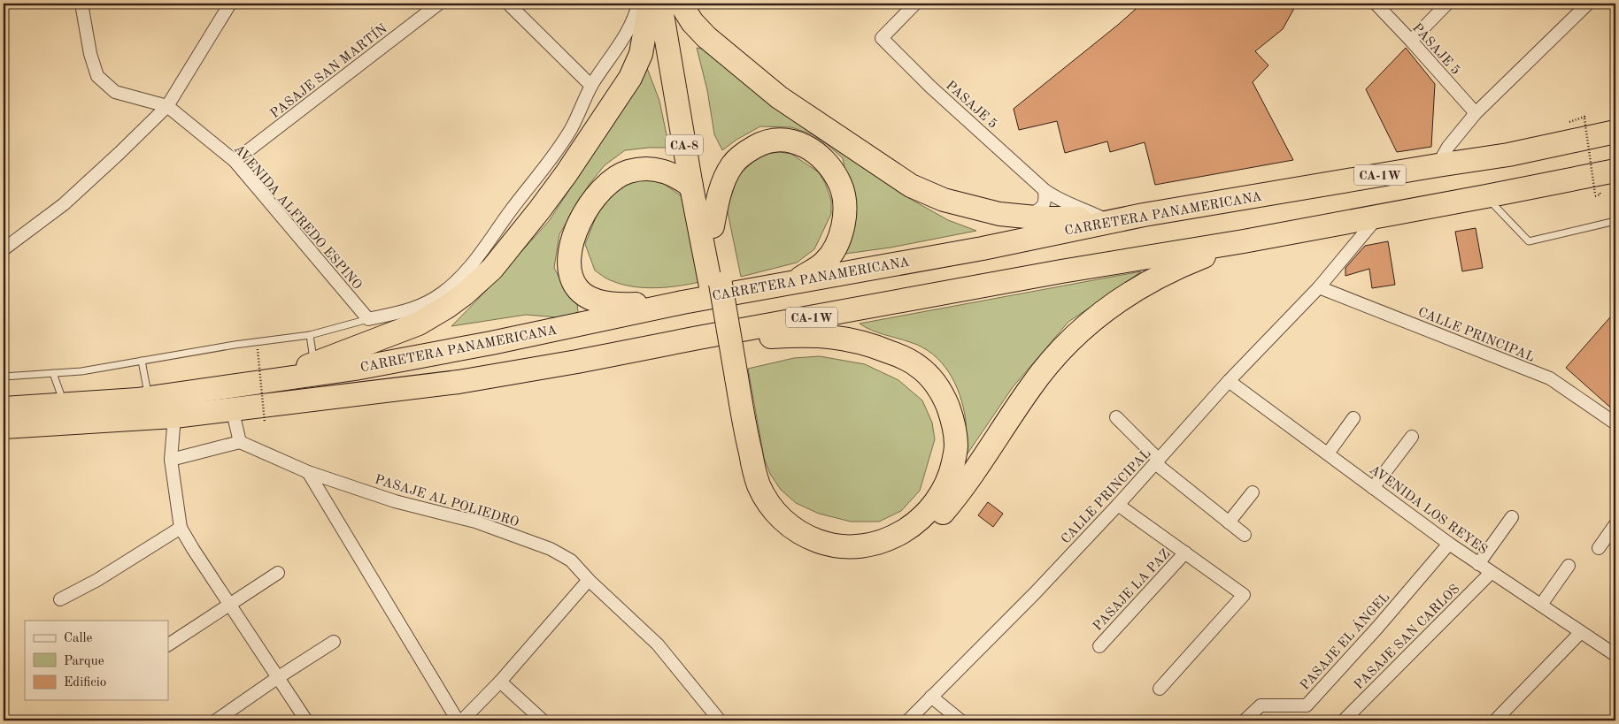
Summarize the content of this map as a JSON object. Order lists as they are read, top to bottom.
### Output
{
  "streets": {
    "highway": ["CA-8", "CA-1W", "CARRETERA PANAMERICANA"],
    "street": [
      "PASAJE 5",
      "PASAJE SAN MARTÍN",
      "AVENIDA ALFREDO ESPINO",
      "CALLE PRINCIPAL",
      "PASAJE AL POLIEDRO",
      "AVENIDA LOS REYES",
      "PASAJE LA PAZ",
      "PASAJE SAN CARLOS",
      "PASAJE EL ÁNGEL"
    ]
  },
  "crossings": [
    ["PASAJE SAN MARTÍN", "AVENIDA ALFREDO ESPINO"],
    ["CARRETERA PANAMERICANA", "CALLE PRINCIPAL"],
    ["CALLE PRINCIPAL", "AVENIDA LOS REYES"],
    ["AVENIDA LOS REYES", "PASAJE SAN CARLOS"],
    ["AVENIDA LOS REYES", "PASAJE EL ÁNGEL"]
  ],
  "legend": ["Calle", "Parque", "Edificio"]
}
